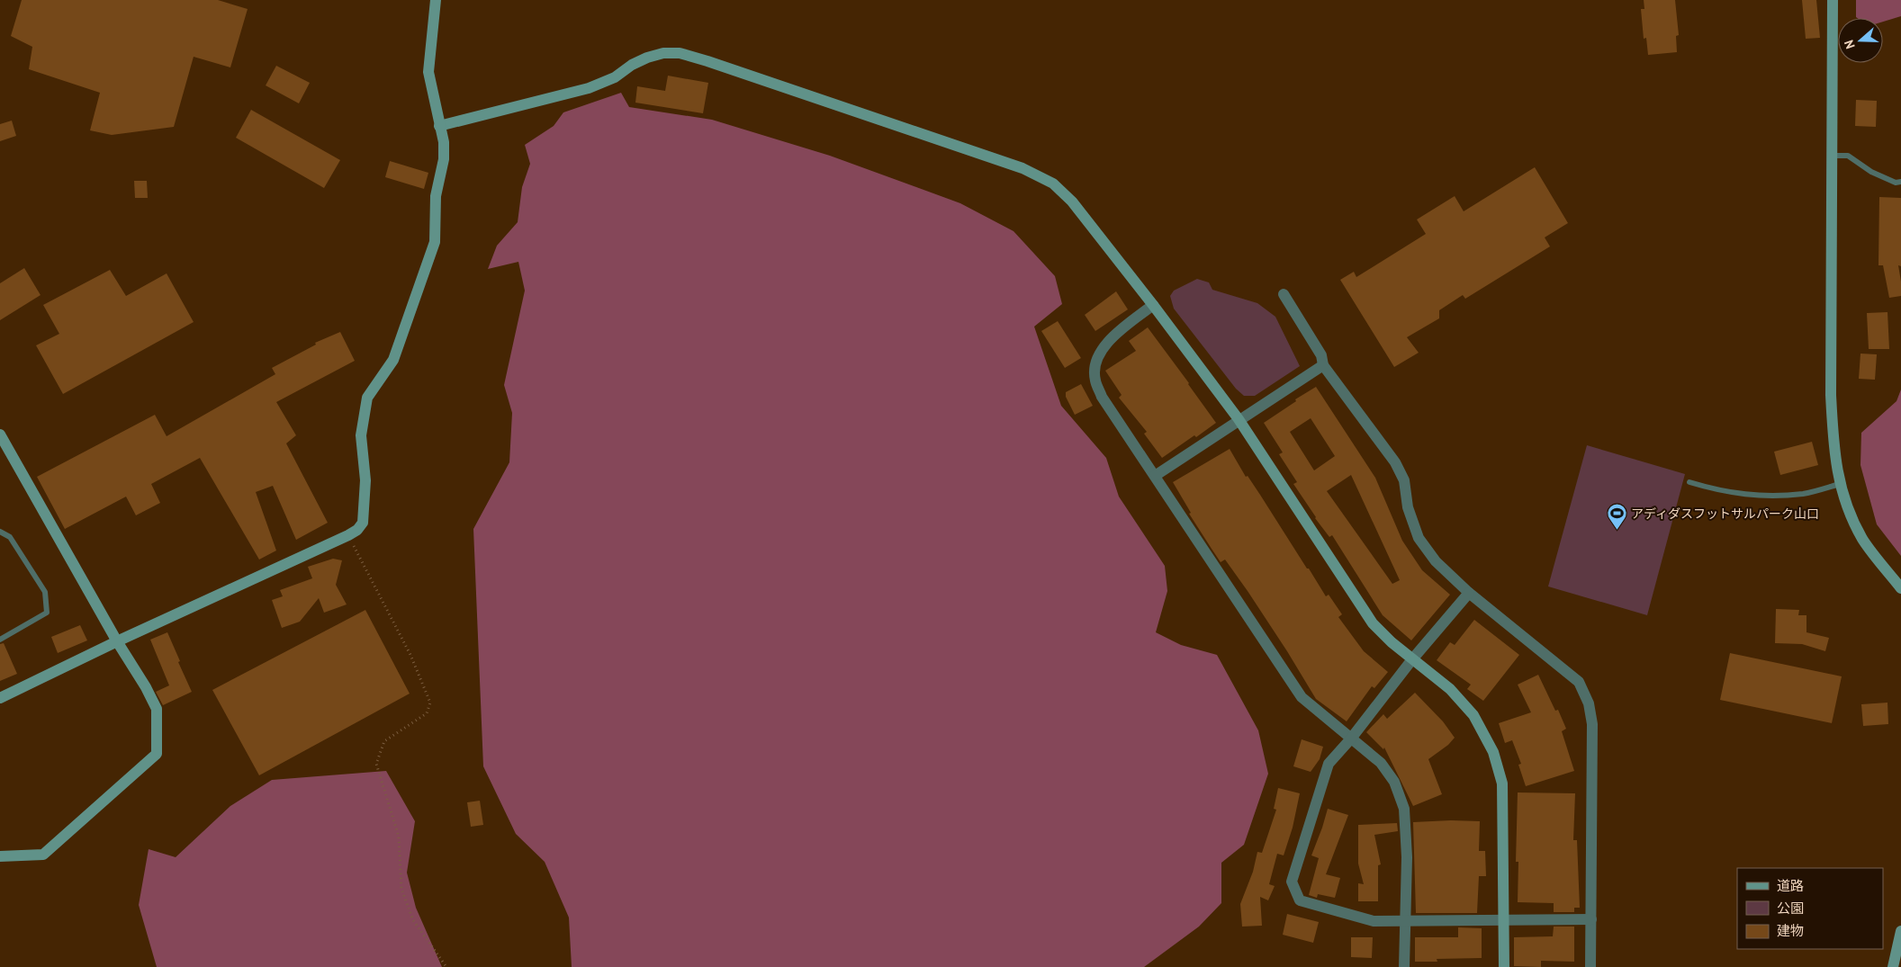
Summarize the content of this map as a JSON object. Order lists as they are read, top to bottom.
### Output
{
  "places": {
    "sports": ["アディダスフットサルパーク山口"]
  },
  "legend": ["道路", "公園", "建物"],
  "north": "left"
}
